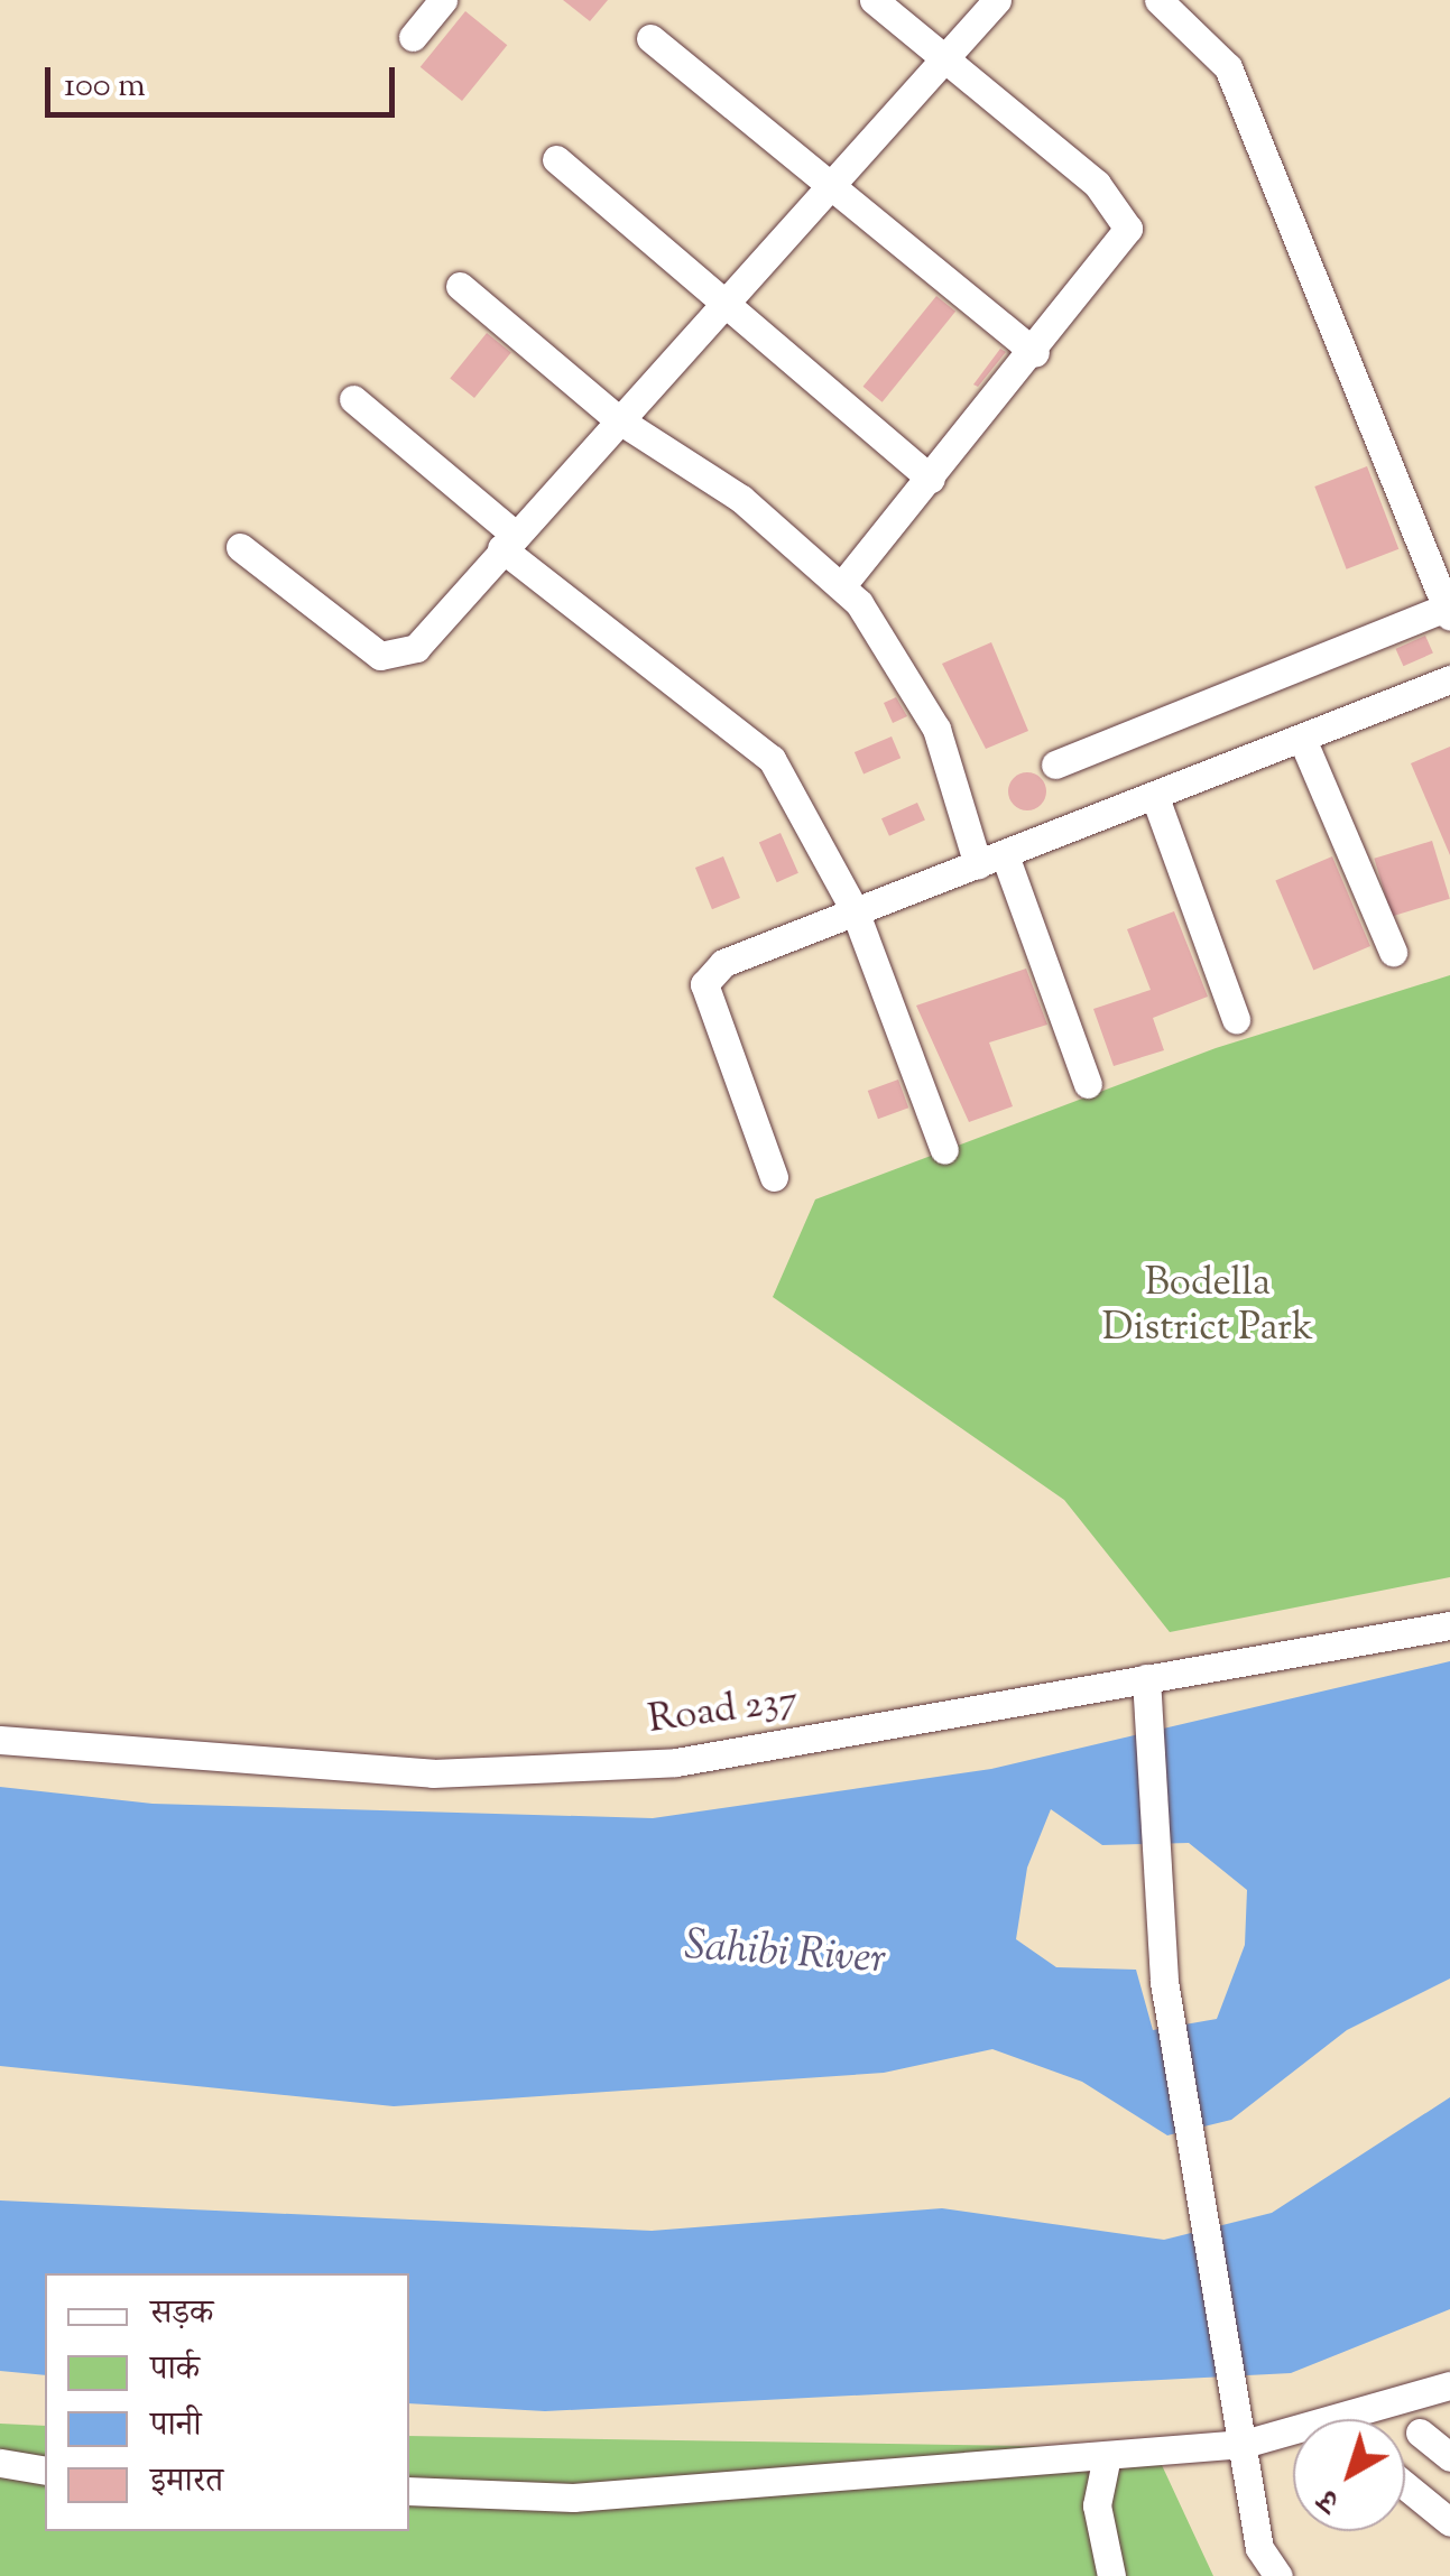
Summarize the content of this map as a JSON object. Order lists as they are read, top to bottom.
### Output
{
  "streets": {
    "street": ["Road 237"]
  },
  "water": ["Sahibi River"],
  "parks": ["Bodella District Park"],
  "legend": [
    "सड़क",
    "पार्क",
    "पानी",
    "इमारत"
  ],
  "scale_bar": "100 m",
  "north": "bottom left"
}
